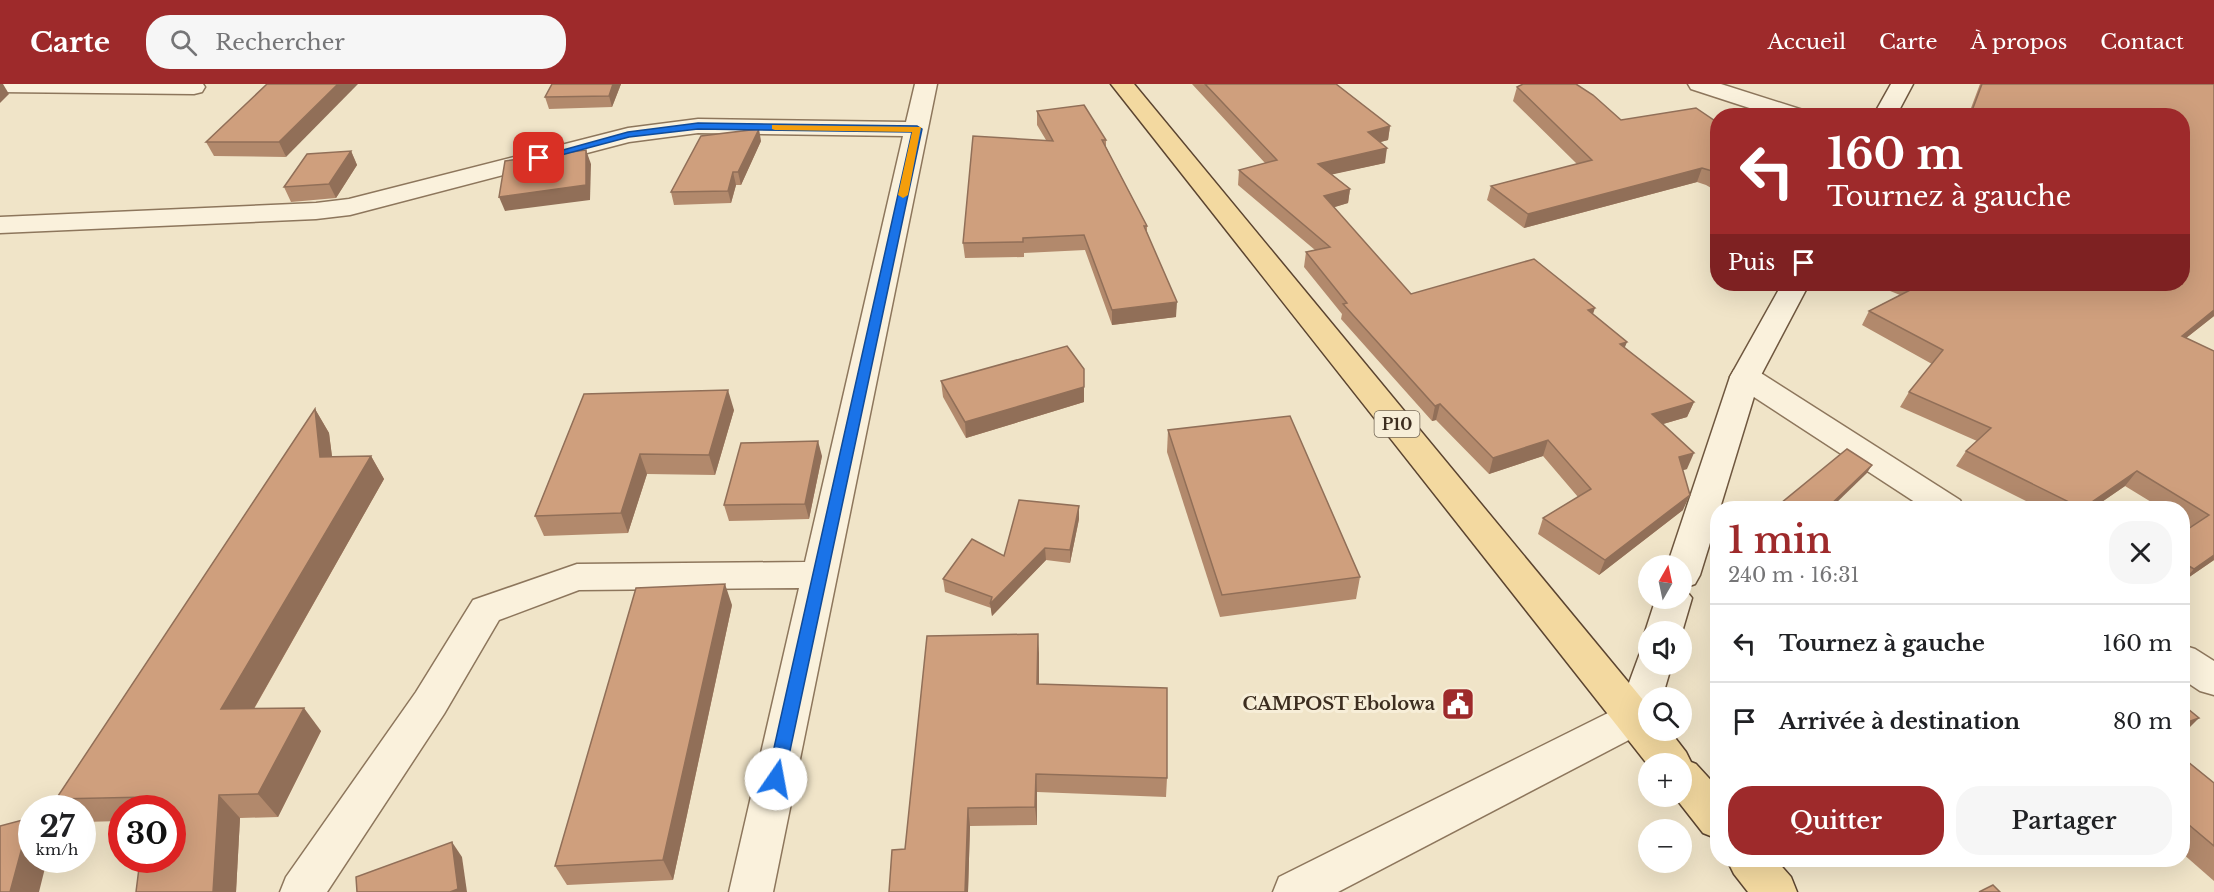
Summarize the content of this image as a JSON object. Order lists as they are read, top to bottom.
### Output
{
  "streets": {
    "main road": ["P10"]
  },
  "places": {
    "public building": ["CAMPOST Ebolowa"]
  },
  "north": "top",
  "page": {
    "header": "Carte",
    "search": "Rechercher",
    "nav": [
      "Accueil",
      "Carte",
      "À propos",
      "Contact"
    ],
    "turn": ["160 m", "Tournez à gauche"],
    "then": "Puis",
    "heading": ["1 min", "240 m · 16:31"],
    "map_buttons": ["+", "−"],
    "list": [
      {
        "name": "Tournez à gauche",
        "value": "160 m"
      },
      {
        "name": "Arrivée à destination",
        "value": "80 m"
      }
    ],
    "buttons": ["Quitter", "Partager"],
    "speed": "27 km/h",
    "limit": "30"
  }
}
